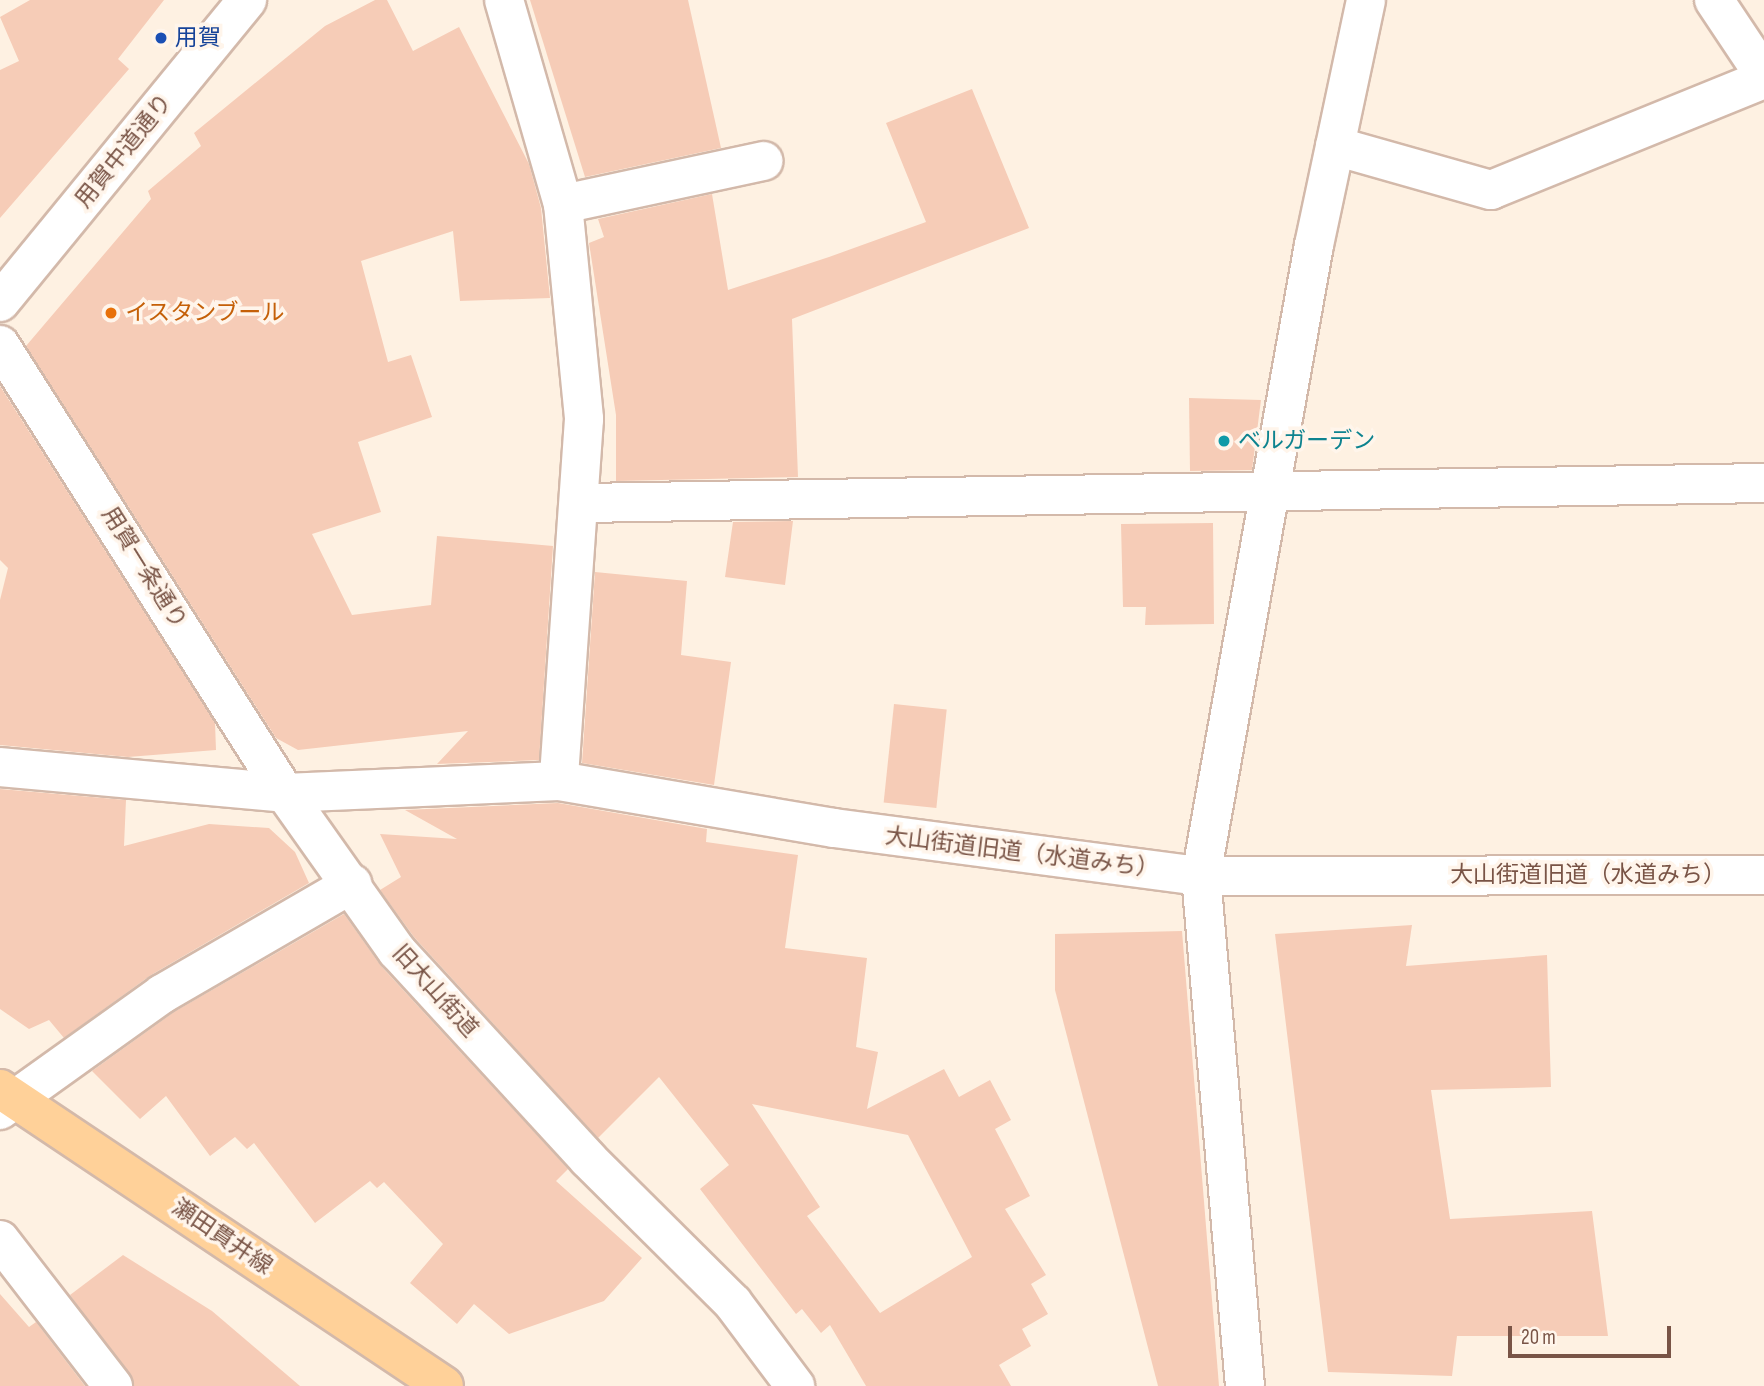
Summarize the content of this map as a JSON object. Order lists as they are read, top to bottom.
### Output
{
  "streets": {
    "main road": ["瀬田貫井線"],
    "street": [
      "用賀中道通り",
      "用賀一条通り",
      "大山街道旧道（水道みち）",
      "旧大山街道"
    ]
  },
  "crossings": [
    ["用賀一条通り", "大山街道旧道（水道みち）"],
    ["用賀一条通り", "旧大山街道"],
    ["大山街道旧道（水道みち）", "旧大山街道"]
  ],
  "places": ["用賀", "イスタンブール", "ベルガーデン"],
  "scale_bar": "20 m"
}
